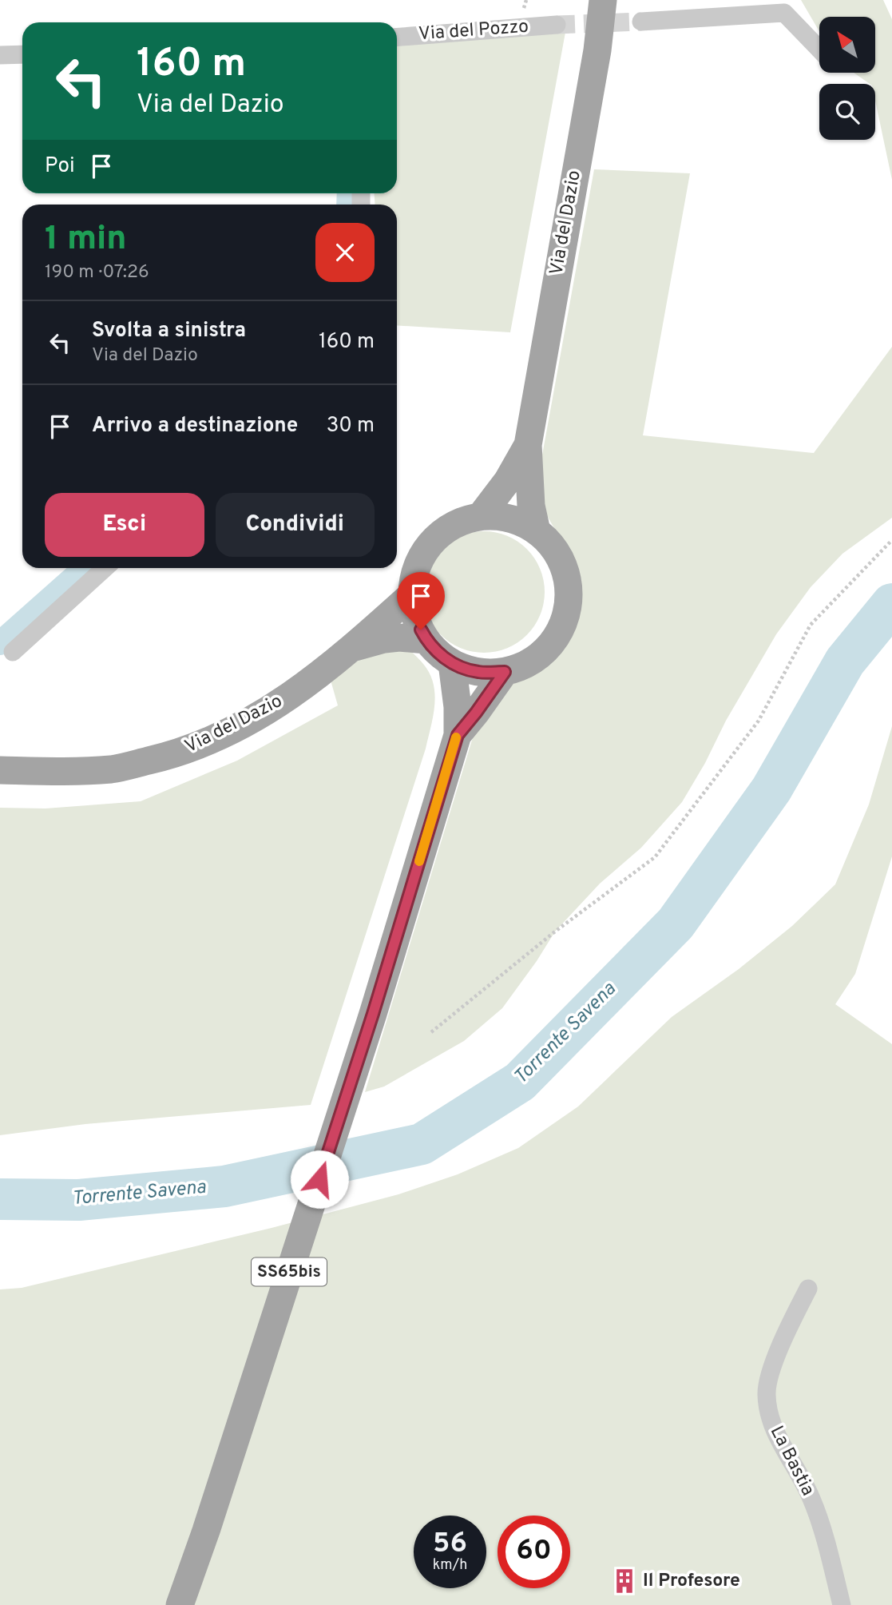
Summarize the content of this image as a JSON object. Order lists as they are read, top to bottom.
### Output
{
  "streets": {
    "main road": ["Via del Dazio", "SS65bis"],
    "street": ["Via del Pozzo", "La Bastia"]
  },
  "crossings": [
    ["Via del Dazio", "SS65bis"]
  ],
  "water": ["Torrente Savena"],
  "places": {
    "building": ["Il Profesore"]
  },
  "north": "top left",
  "page": {
    "turn": ["160 m", "Via del Dazio"],
    "then": "Poi",
    "heading": ["1 min", "190 m · 07:26"],
    "list": [
      {
        "name": "Svolta a sinistra",
        "note": "Via del Dazio",
        "value": "160 m"
      },
      {
        "name": "Arrivo a destinazione",
        "value": "30 m"
      }
    ],
    "buttons": ["Esci", "Condividi"],
    "speed": "56 km/h",
    "limit": "60"
  }
}
